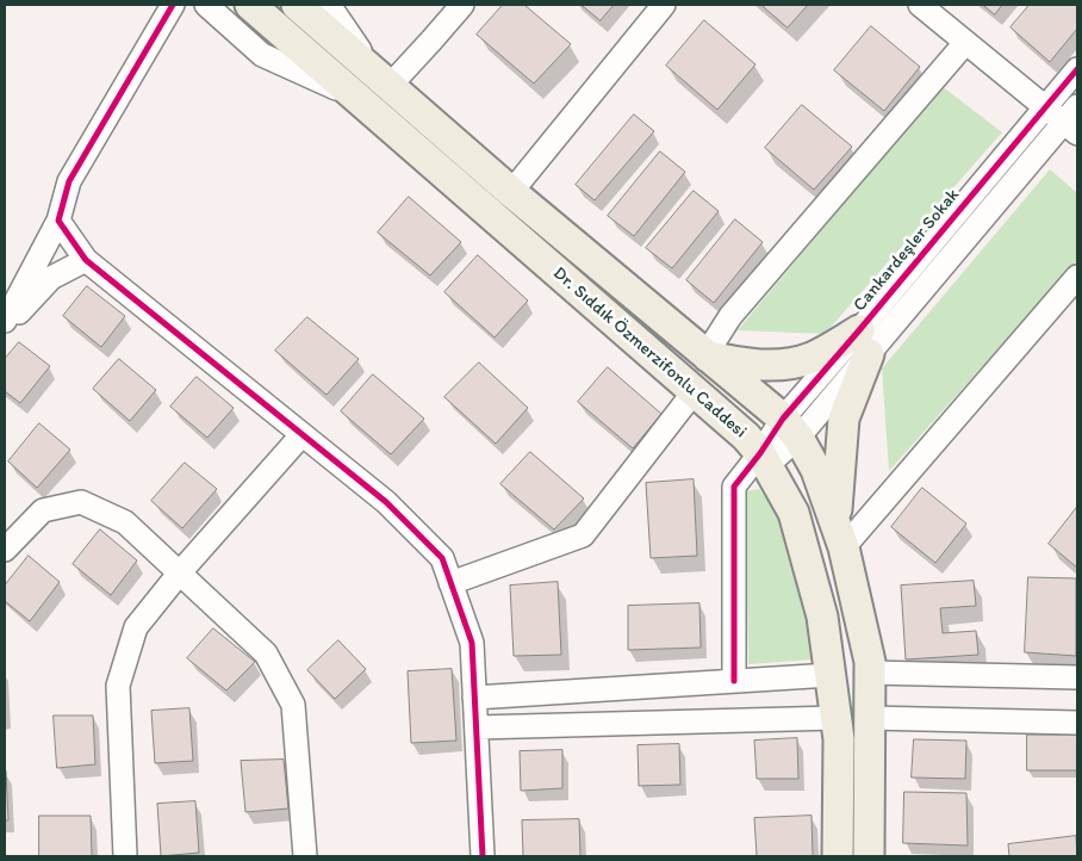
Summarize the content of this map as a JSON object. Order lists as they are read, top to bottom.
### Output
{
  "streets": {
    "main road": ["Dr. Sıddık Özmerzifonlu Caddesi"],
    "street": ["Cankardeşler Sokak"]
  },
  "crossings": [
    ["Cankardeşler Sokak", "Dr. Sıddık Özmerzifonlu Caddesi"]
  ]
}
